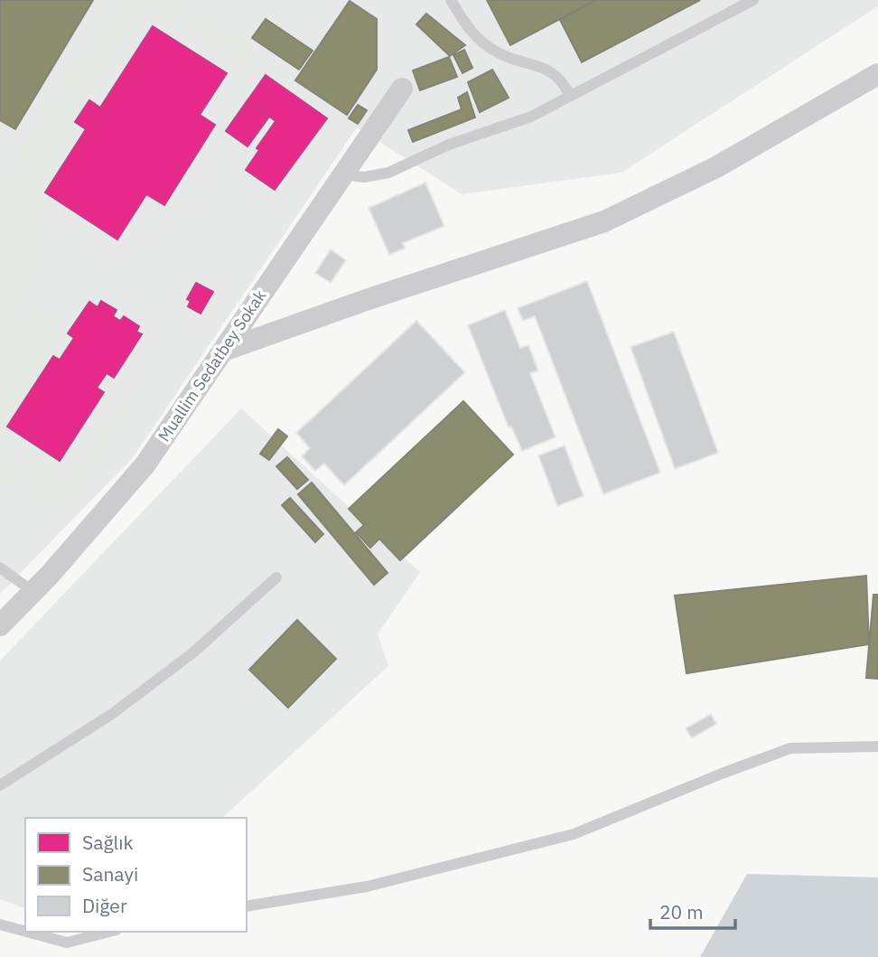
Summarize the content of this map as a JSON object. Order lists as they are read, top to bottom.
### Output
{
  "streets": {
    "street": ["Muallim Sedatbey Sokak"]
  },
  "legend": ["Sağlık", "Sanayi", "Diğer"],
  "scale_bar": "20 m"
}
